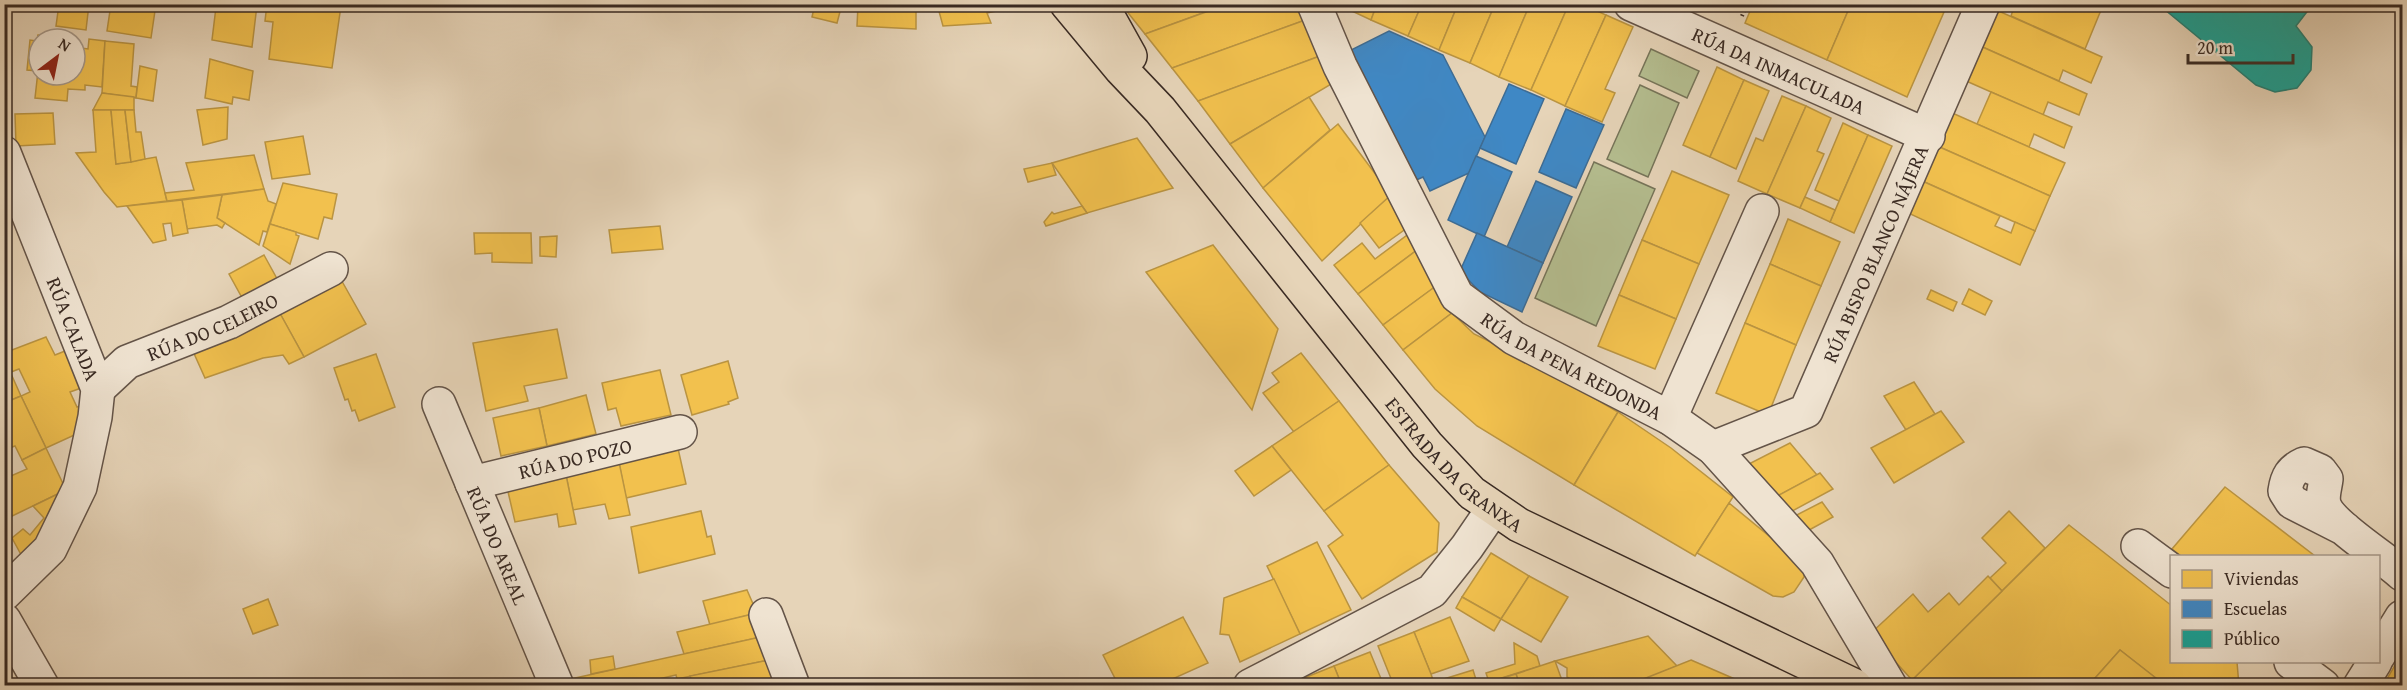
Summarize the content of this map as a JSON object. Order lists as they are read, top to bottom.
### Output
{
  "streets": {
    "main road": ["ESTRADA DA GRANXA"],
    "street": [
      "RÚA DA INMACULADA",
      "RÚA BISPO BLANCO NÁJERA",
      "RÚA DO CELEIRO",
      "RÚA CALADA",
      "RÚA DA PENA REDONDA",
      "RÚA DO POZO",
      "RÚA DO AREAL"
    ]
  },
  "crossings": [
    ["RÚA DA INMACULADA", "RÚA BISPO BLANCO NÁJERA"],
    ["RÚA BISPO BLANCO NÁJERA", "RÚA DA PENA REDONDA"],
    ["RÚA DO CELEIRO", "RÚA CALADA"],
    ["RÚA DO POZO", "RÚA DO AREAL"]
  ],
  "legend": ["Viviendas", "Escuelas", "Público"],
  "scale_bar": "20 m",
  "north": "top right"
}
